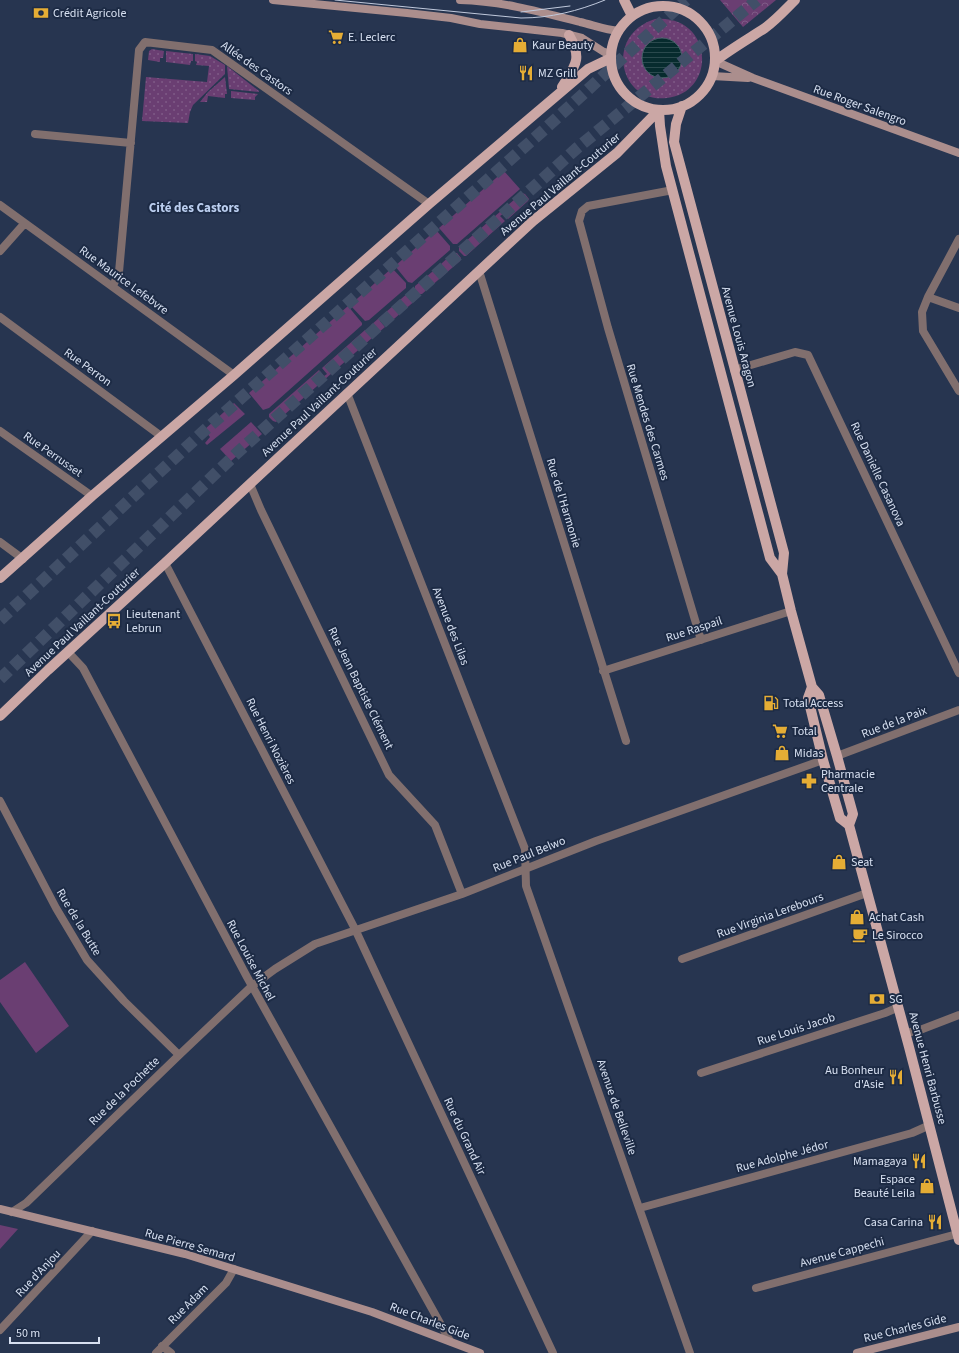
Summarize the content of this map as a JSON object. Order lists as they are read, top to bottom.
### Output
{
  "streets": {
    "main road": [
      "Rue Roger Salengro",
      "Avenue Paul Vaillant-Couturier",
      "Avenue Louis Aragon",
      "Avenue Henri Barbusse",
      "Rue Pierre Semard",
      "Rue Charles Gide"
    ],
    "street": [
      "Allée des Castors",
      "Rue Maurice Lefebvre",
      "Rue Perron",
      "Rue Mendes des Carmes",
      "Rue Perrusset",
      "Rue Danielle Casanova",
      "Rue de l'Harmonie",
      "Avenue des Lilas",
      "Rue Raspail",
      "Rue Jean Baptiste Clément",
      "Rue de la Paix",
      "Rue Henri Nozières",
      "Rue Paul Belwo",
      "Rue Virginia Lerebours",
      "Rue de la Butte",
      "Rue Louise Michel",
      "Rue Louis Jacob",
      "Rue de la Pochette",
      "Avenue de Belleville",
      "Rue du Grand Air",
      "Rue Adolphe Jédor",
      "Avenue Cappechi",
      "Rue d'Anjou",
      "Rue Adam"
    ]
  },
  "crossings": [
    ["Allée des Castors", "Rue Maurice Lefebvre"],
    ["Rue Roger Salengro", "Avenue Paul Vaillant-Couturier"],
    ["Rue Roger Salengro", "Avenue Louis Aragon"],
    ["Avenue Paul Vaillant-Couturier", "Avenue Louis Aragon"],
    ["Avenue Paul Vaillant-Couturier", "Rue de l'Harmonie"],
    ["Avenue Paul Vaillant-Couturier", "Avenue des Lilas"],
    ["Avenue Paul Vaillant-Couturier", "Rue Jean Baptiste Clément"],
    ["Avenue Paul Vaillant-Couturier", "Rue Henri Nozières"],
    ["Avenue Paul Vaillant-Couturier", "Rue Louise Michel"],
    ["Avenue Louis Aragon", "Rue Mendes des Carmes"],
    ["Avenue Louis Aragon", "Rue Danielle Casanova"],
    ["Avenue Louis Aragon", "Rue Raspail"],
    ["Avenue Louis Aragon", "Rue de la Paix"],
    ["Avenue Louis Aragon", "Rue Paul Belwo"],
    ["Avenue Louis Aragon", "Avenue Henri Barbusse"],
    ["Rue Mendes des Carmes", "Rue Raspail"],
    ["Rue de l'Harmonie", "Rue Raspail"],
    ["Avenue des Lilas", "Rue Paul Belwo"],
    ["Avenue des Lilas", "Avenue de Belleville"],
    ["Rue Jean Baptiste Clément", "Rue Paul Belwo"],
    ["Rue Henri Nozières", "Rue Paul Belwo"],
    ["Rue Henri Nozières", "Rue du Grand Air"],
    ["Rue Paul Belwo", "Rue Louise Michel"],
    ["Rue Paul Belwo", "Rue de la Pochette"],
    ["Rue Paul Belwo", "Avenue de Belleville"],
    ["Rue Paul Belwo", "Rue du Grand Air"],
    ["Rue Virginia Lerebours", "Avenue Henri Barbusse"],
    ["Rue de la Butte", "Rue de la Pochette"],
    ["Rue Louise Michel", "Rue de la Pochette"],
    ["Rue Louise Michel", "Rue Charles Gide"],
    ["Rue Louis Jacob", "Avenue Henri Barbusse"],
    ["Avenue Henri Barbusse", "Rue Adolphe Jédor"],
    ["Avenue Henri Barbusse", "Avenue Cappechi"],
    ["Rue de la Pochette", "Rue Pierre Semard"],
    ["Avenue de Belleville", "Rue Adolphe Jédor"],
    ["Rue Pierre Semard", "Rue d'Anjou"],
    ["Rue Pierre Semard", "Rue Adam"],
    ["Rue Pierre Semard", "Rue Charles Gide"]
  ],
  "districts": ["Cité des Castors"],
  "places": {
    "bank": ["Crédit Agricole", "SG"],
    "supermarket": ["E. Leclerc", "Total"],
    "shop": [
      "Kaur Beauty",
      "Midas",
      "Seat",
      "Achat Cash",
      "Espace Beauté Leila"
    ],
    "restaurant": [
      "MZ Grill",
      "Au Bonheur d'Asie",
      "Mamagaya",
      "Casa Carina"
    ],
    "bus stop": ["Lieutenant Lebrun"],
    "fuel station": ["Total Access"],
    "pharmacy": ["Pharmacie Centrale"],
    "cafe": ["Le Sirocco"]
  },
  "scale_bar": "50 m"
}
